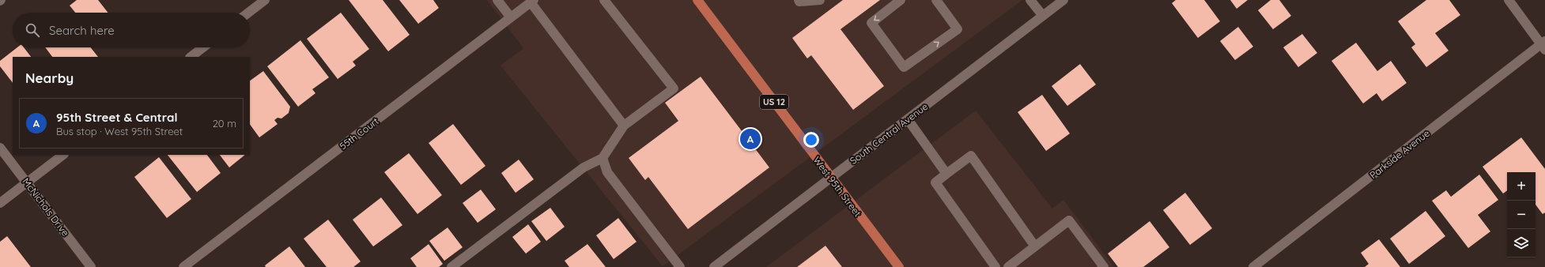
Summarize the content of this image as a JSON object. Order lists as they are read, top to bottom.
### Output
{
  "streets": {
    "main road": ["US 12", "West 95th Street"],
    "street": [
      "55th Court",
      "South Central Avenue",
      "Parkside Avenue",
      "McNichols Drive"
    ]
  },
  "crossings": [
    ["South Central Avenue", "West 95th Street"]
  ],
  "page": {
    "search": "Search here",
    "heading": "Nearby",
    "list": [
      {
        "mark": "A",
        "name": "95th Street & Central",
        "note": "Bus stop · West 95th Street",
        "value": "20 m"
      }
    ],
    "pins": "A",
    "map_buttons": ["+", "−"]
  }
}
